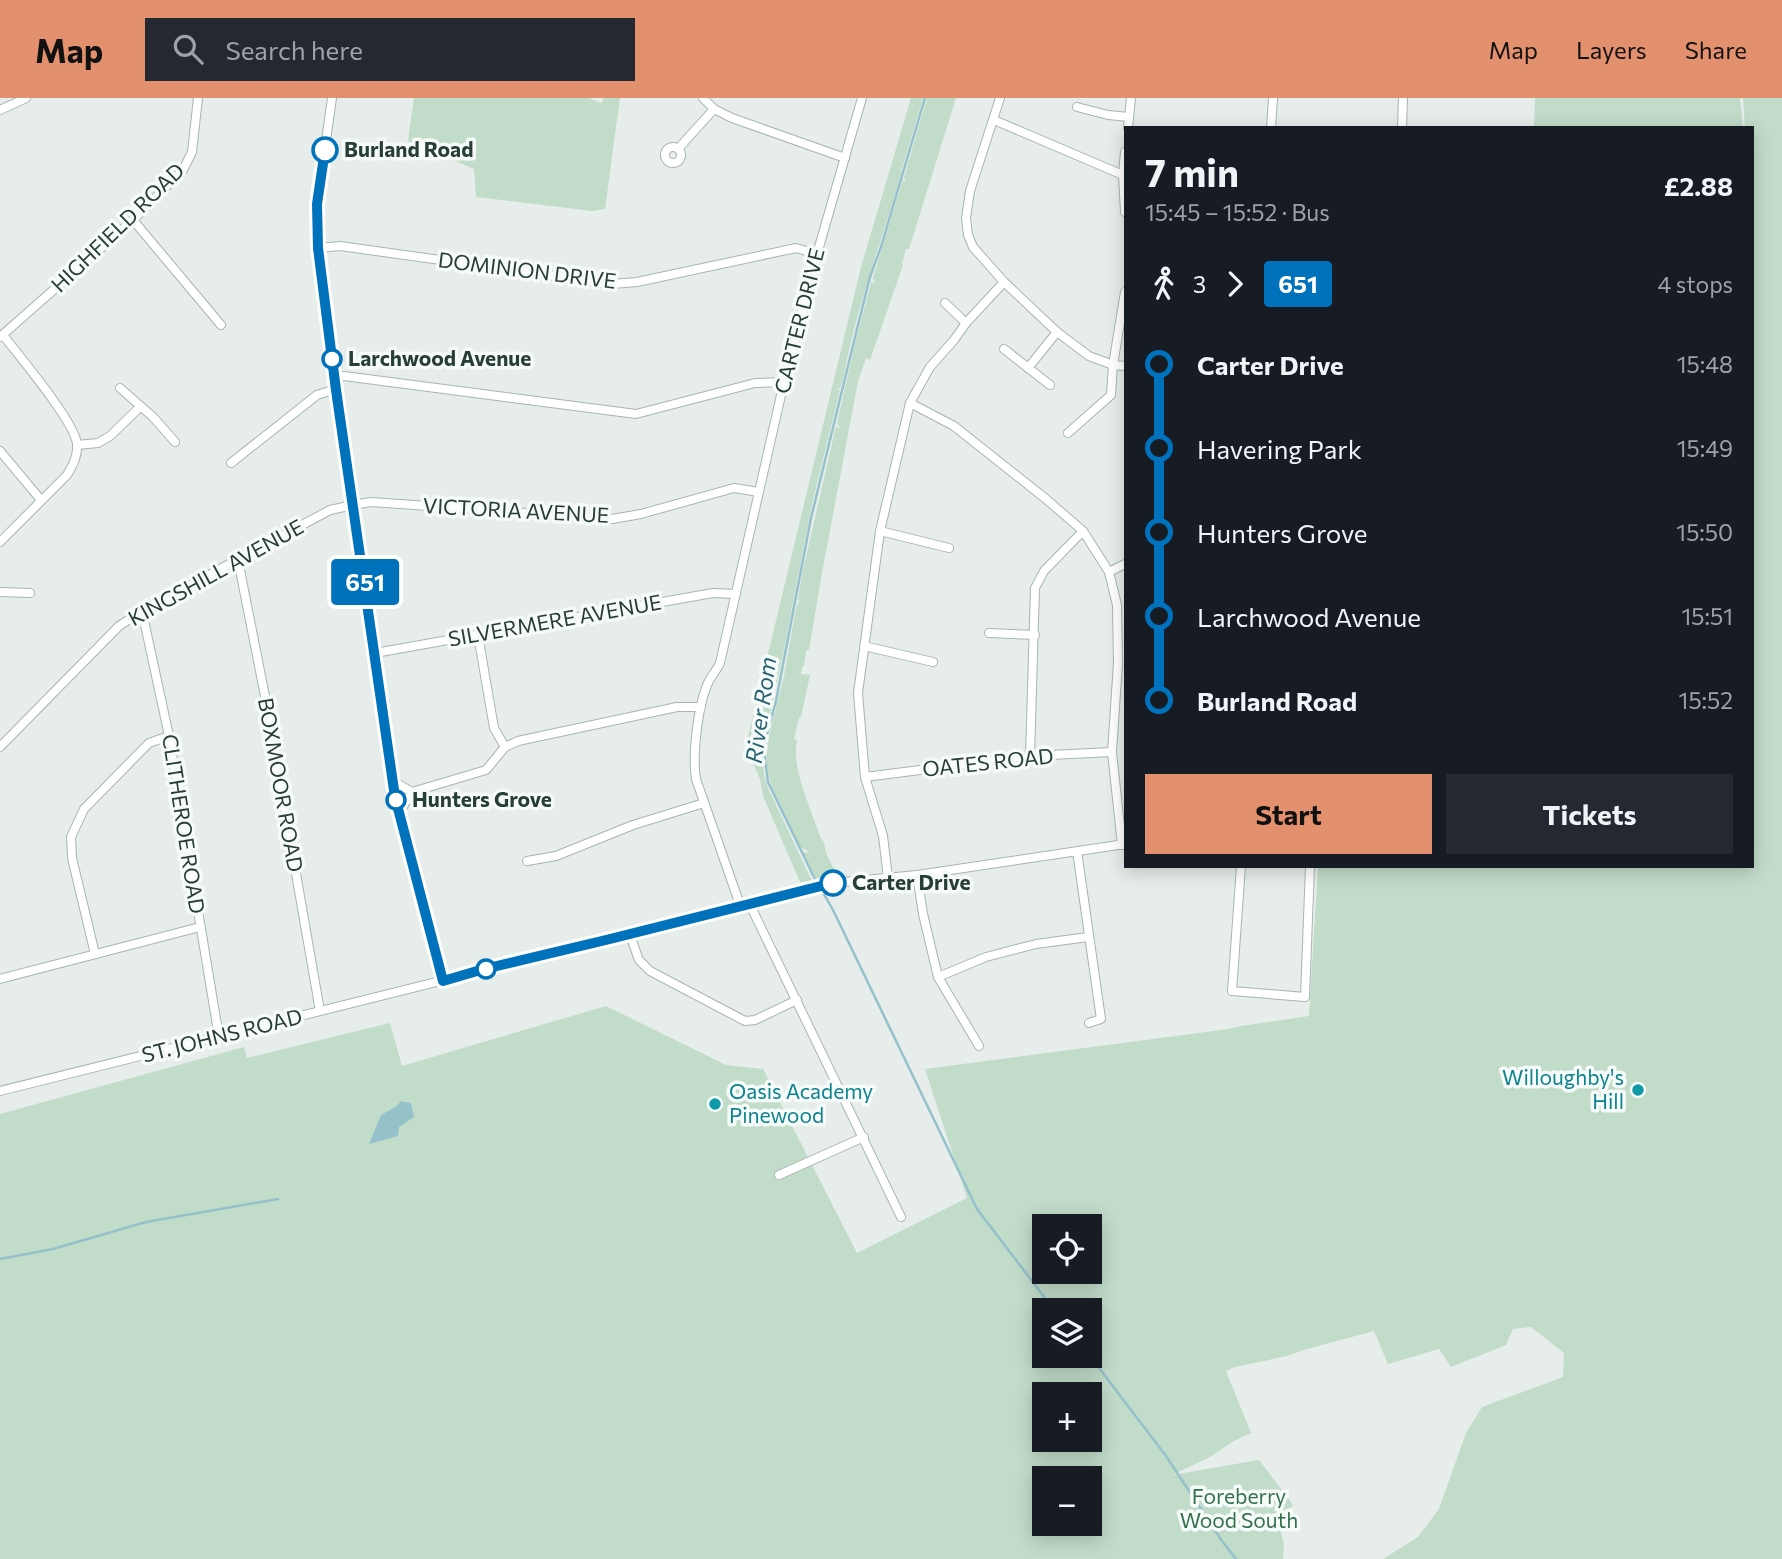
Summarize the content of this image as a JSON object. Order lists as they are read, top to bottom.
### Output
{
  "streets": {
    "street": [
      "HIGHFIELD ROAD",
      "DOMINION DRIVE",
      "CARTER DRIVE",
      "VICTORIA AVENUE",
      "KINGSHILL AVENUE",
      "SILVERMERE AVENUE",
      "OATES ROAD",
      "BOXMOOR ROAD",
      "CLITHEROE ROAD",
      "ST. JOHNS ROAD"
    ]
  },
  "crossings": [
    ["DOMINION DRIVE", "CARTER DRIVE"],
    ["CARTER DRIVE", "VICTORIA AVENUE"],
    ["CARTER DRIVE", "SILVERMERE AVENUE"],
    ["CARTER DRIVE", "ST. JOHNS ROAD"],
    ["VICTORIA AVENUE", "KINGSHILL AVENUE"],
    ["KINGSHILL AVENUE", "BOXMOOR ROAD"],
    ["KINGSHILL AVENUE", "CLITHEROE ROAD"],
    ["BOXMOOR ROAD", "ST. JOHNS ROAD"],
    ["CLITHEROE ROAD", "ST. JOHNS ROAD"]
  ],
  "water": ["River Rom"],
  "parks": ["Foreberry Wood South"],
  "places": [
    "Burland Road",
    "Larchwood Avenue",
    "Hunters Grove",
    "Carter Drive",
    "Willoughby's Hill",
    "Oasis Academy Pinewood"
  ],
  "lines": ["bus line 651"],
  "page": {
    "header": "Map",
    "search": "Search here",
    "nav": ["Map", "Layers", "Share"],
    "on_map": "651",
    "heading": ["7 min", "15:45 – 15:52 · Bus", "£2.88"],
    "legs": ["3", "651", "4 stops"],
    "list": [
      {
        "name": "Carter Drive",
        "value": "15:48"
      },
      {
        "name": "Havering Park",
        "value": "15:49"
      },
      {
        "name": "Hunters Grove",
        "value": "15:50"
      },
      {
        "name": "Larchwood Avenue",
        "value": "15:51"
      },
      {
        "name": "Burland Road",
        "value": "15:52"
      }
    ],
    "buttons": ["Start", "Tickets"],
    "map_buttons": ["+", "−"]
  }
}
